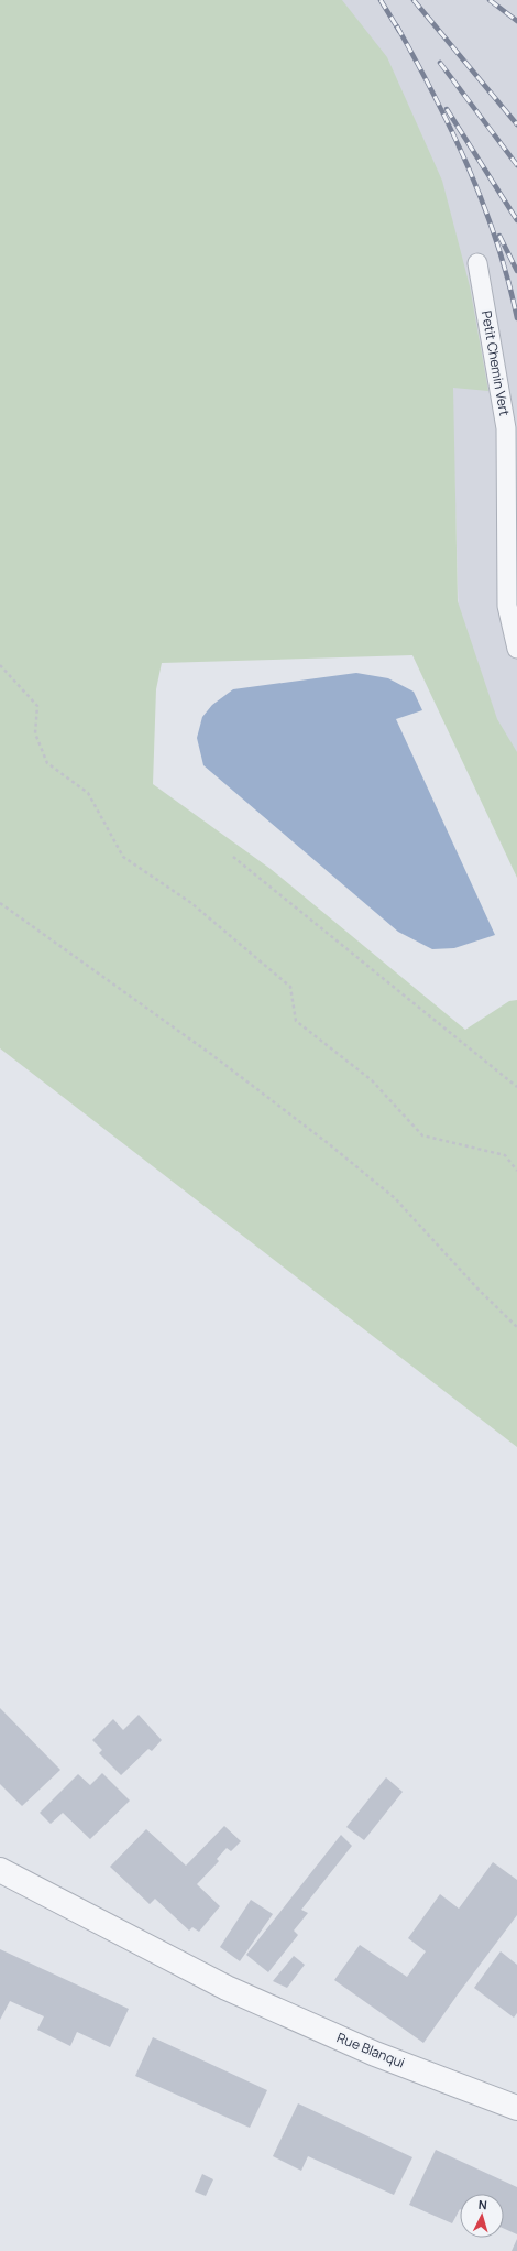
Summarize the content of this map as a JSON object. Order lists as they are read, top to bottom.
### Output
{
  "streets": {
    "street": ["Rue Blanqui"],
    "lane": ["Petit Chemin Vert"]
  },
  "north": "top"
}
